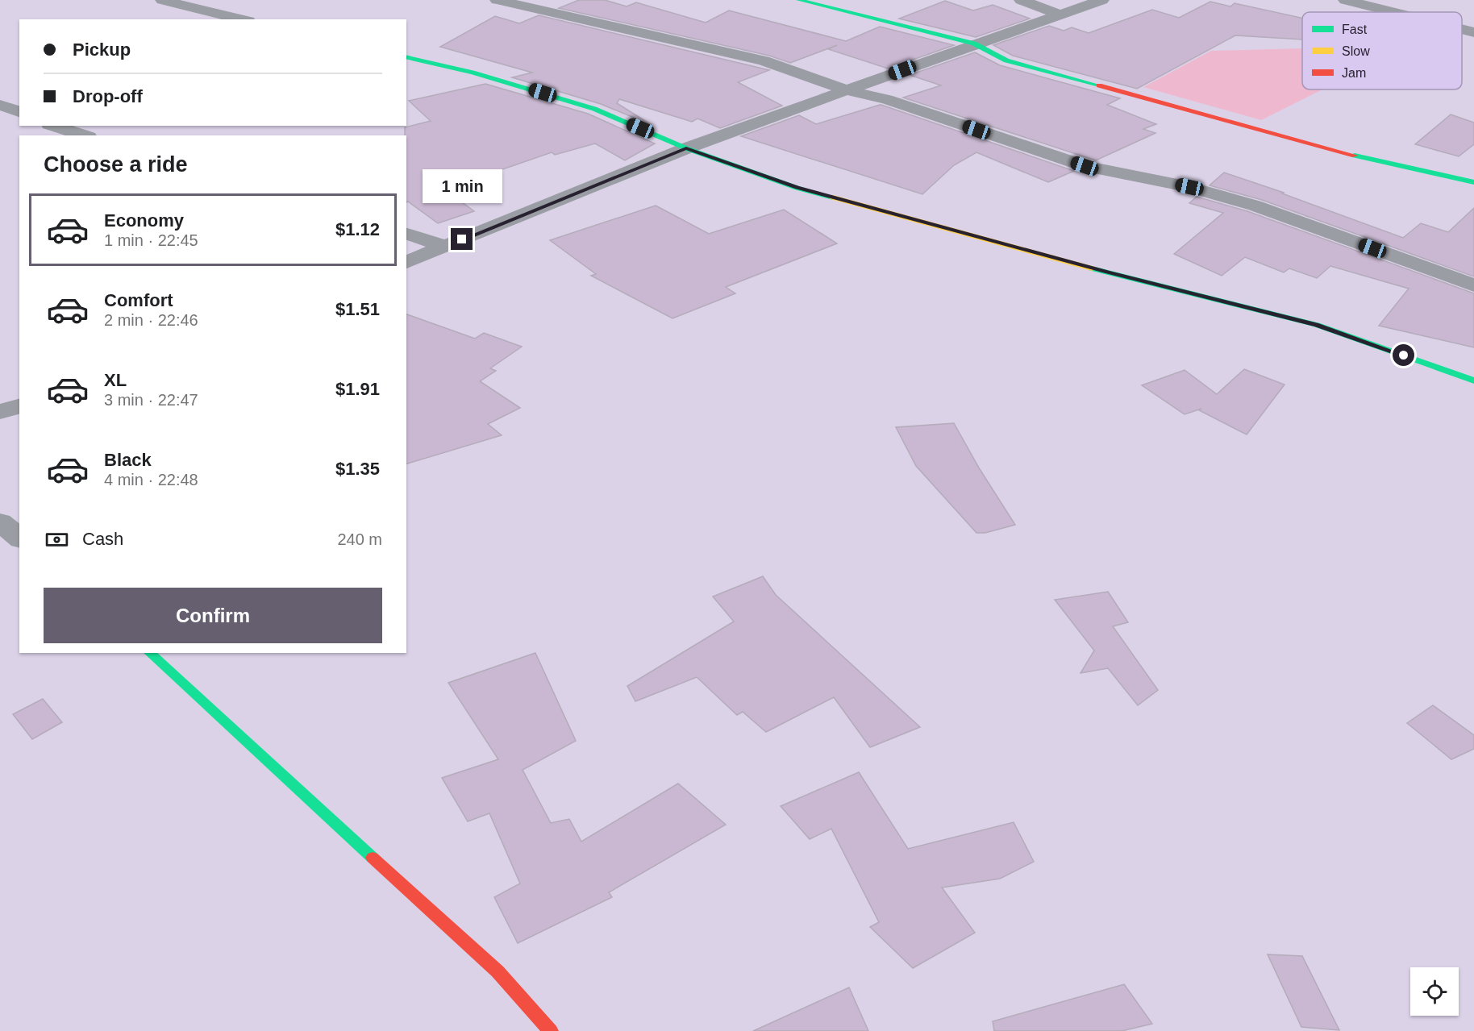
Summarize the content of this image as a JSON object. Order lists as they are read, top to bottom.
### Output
{
  "legend": ["Fast", "Slow", "Jam"],
  "page": {
    "banner": ["Pickup", "Drop-off"],
    "heading": "Choose a ride",
    "bubble": "1 min",
    "list": [
      {
        "name": "Economy",
        "note": "1 min · 22:45",
        "value": "$1.12"
      },
      {
        "name": "Comfort",
        "note": "2 min · 22:46",
        "value": "$1.51"
      },
      {
        "name": "XL",
        "note": "3 min · 22:47",
        "value": "$1.91"
      },
      {
        "name": "Black",
        "note": "4 min · 22:48",
        "value": "$1.35"
      }
    ],
    "pay": ["Cash", "240 m"],
    "buttons": "Confirm"
  }
}
